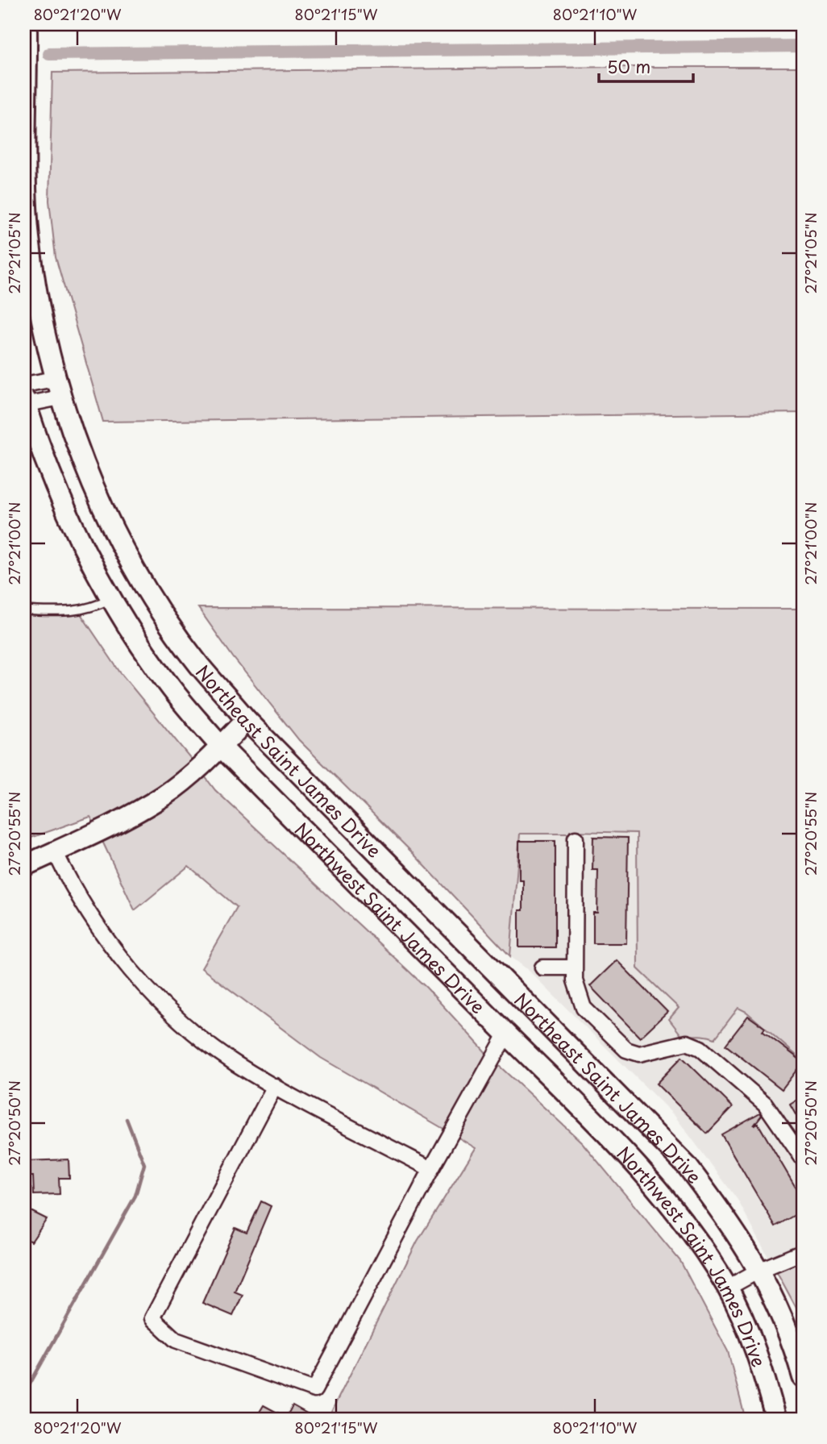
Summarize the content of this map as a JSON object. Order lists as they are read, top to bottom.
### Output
{
  "streets": {
    "main road": ["Northeast Saint James Drive", "Northwest Saint James Drive"]
  },
  "scale_bar": "50 m",
  "coordinates": [
    "80°21'20\"W",
    "80°21'15\"W",
    "80°21'10\"W",
    "27°21'05\"N",
    "27°21'00\"N",
    "27°20'55\"N",
    "27°20'50\"N"
  ]
}
